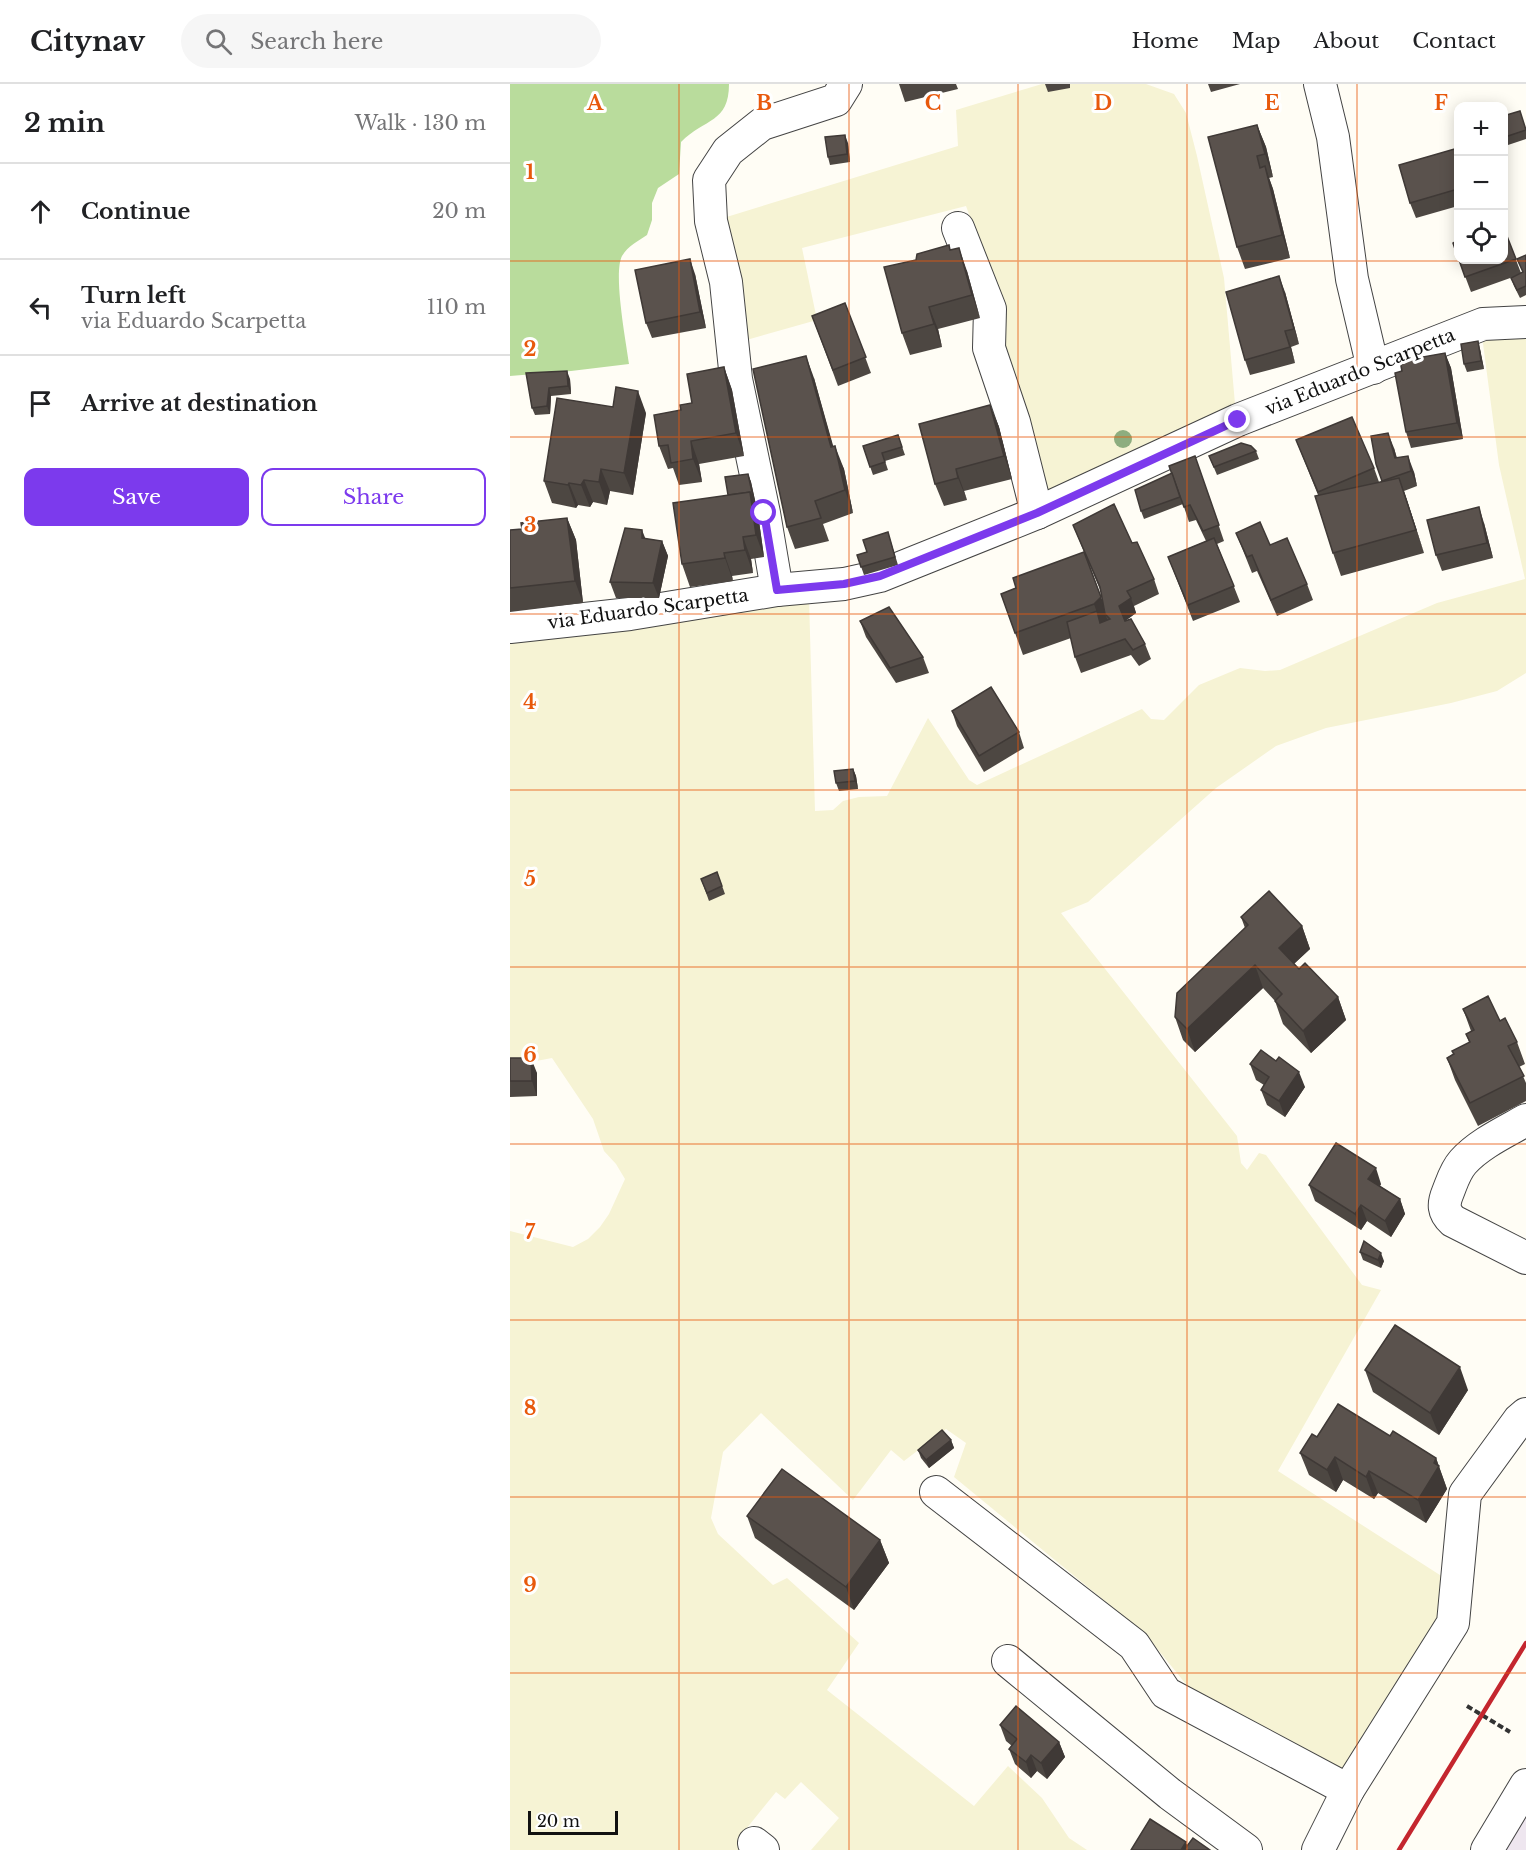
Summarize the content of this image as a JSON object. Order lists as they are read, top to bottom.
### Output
{
  "streets": {
    "street": ["via Eduardo Scarpetta"]
  },
  "scale_bar": "20 m",
  "page": {
    "header": "Citynav",
    "search": "Search here",
    "nav": [
      "Home",
      "Map",
      "About",
      "Contact"
    ],
    "heading": ["2 min", "Walk · 130 m"],
    "map_buttons": ["+", "−"],
    "list": [
      ["Continue", "20 m"],
      ["Turn left", "via Eduardo Scarpetta", "110 m"],
      "Arrive at destination"
    ],
    "buttons": ["Save", "Share"],
    "scale": "20 m"
  },
  "grid": {
    "columns": [
      "A",
      "B",
      "C",
      "D",
      "E",
      "F"
    ],
    "rows": [
      "1",
      "2",
      "3",
      "4",
      "5",
      "6",
      "7",
      "8",
      "9"
    ]
  }
}
